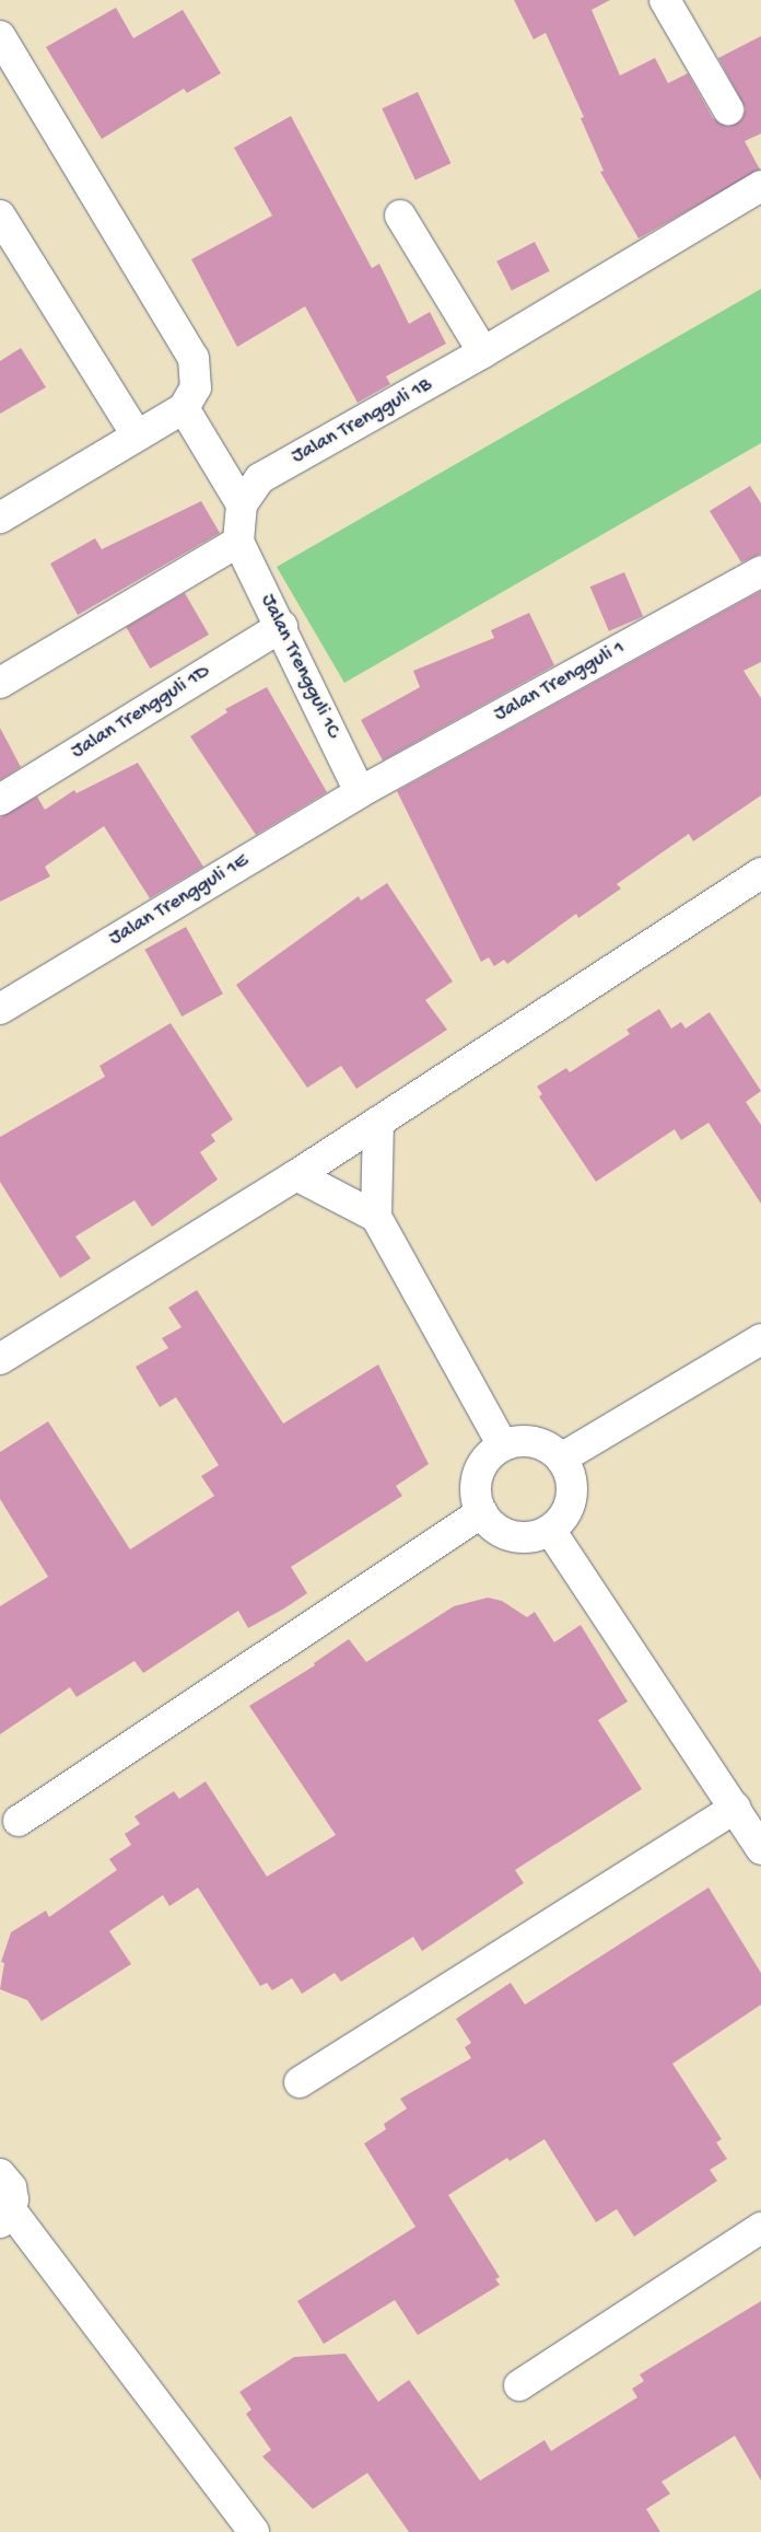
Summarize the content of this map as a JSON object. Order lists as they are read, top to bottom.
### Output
{
  "streets": {
    "street": [
      "Jalan Trengguli 1B",
      "Jalan Trengguli 1C",
      "Jalan Trengguli 1",
      "Jalan Trengguli 1D",
      "Jalan Trengguli 1E"
    ]
  },
  "crossings": [
    ["Jalan Trengguli 1C", "Jalan Trengguli 1"],
    ["Jalan Trengguli 1C", "Jalan Trengguli 1D"],
    ["Jalan Trengguli 1C", "Jalan Trengguli 1E"],
    ["Jalan Trengguli 1", "Jalan Trengguli 1E"]
  ]
}
